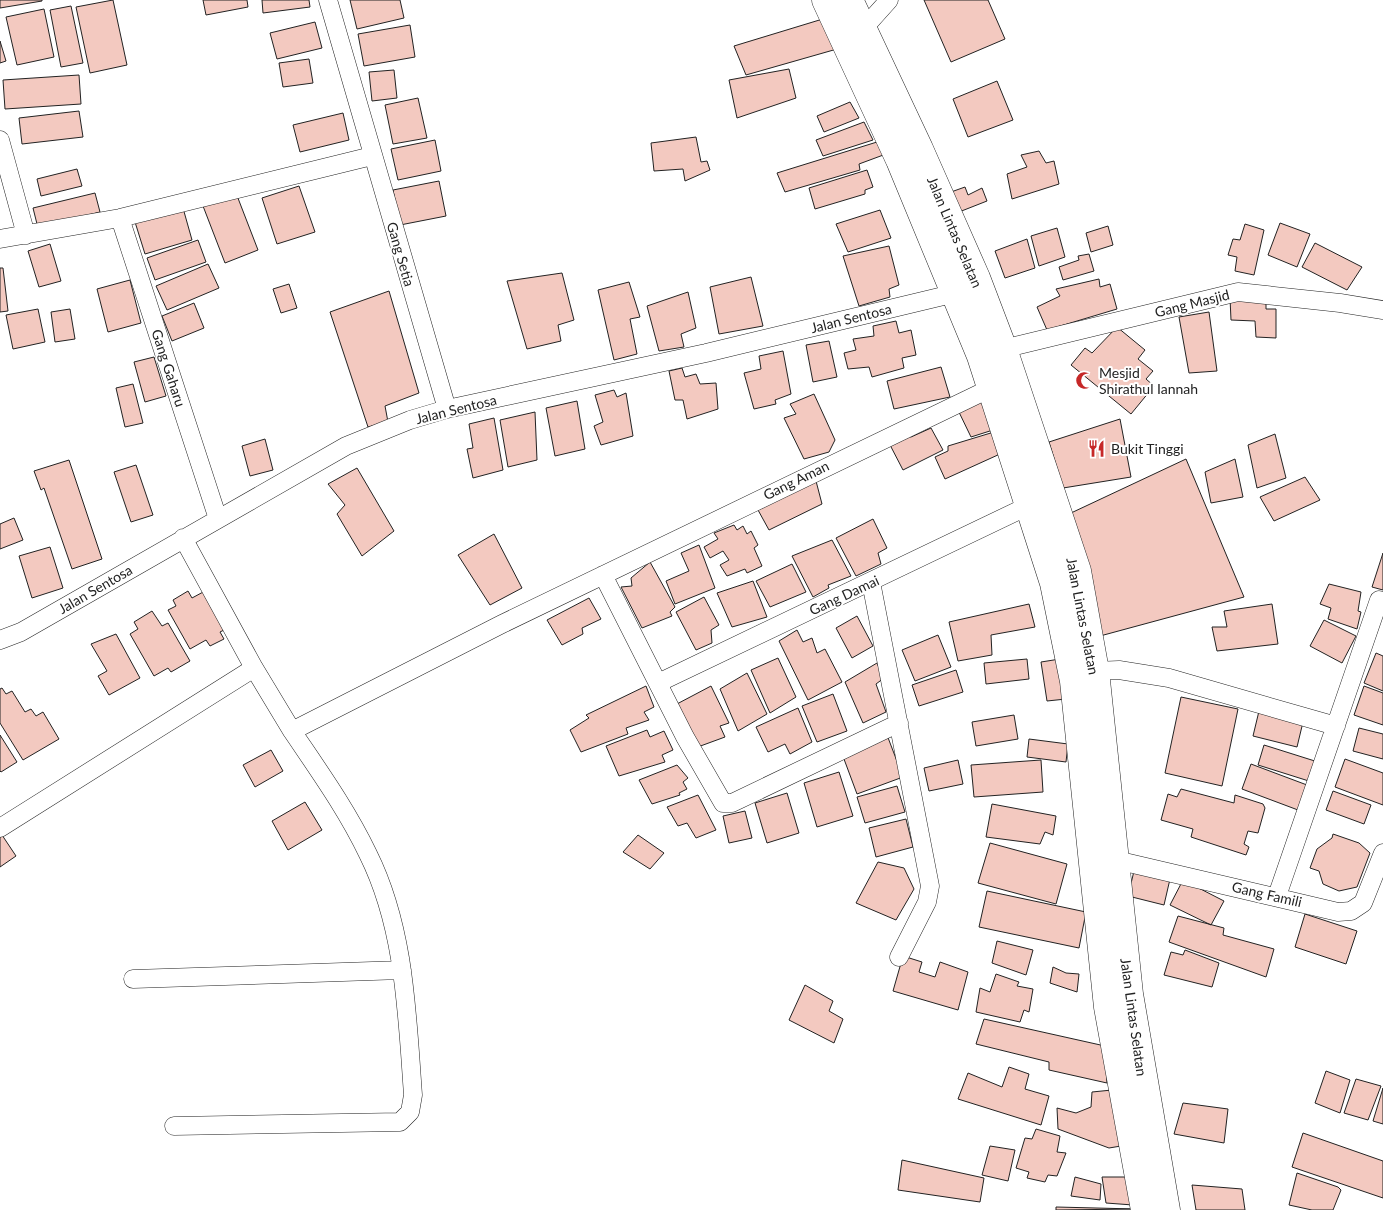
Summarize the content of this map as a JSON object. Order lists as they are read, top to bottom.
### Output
{
  "streets": {
    "highway": ["Jalan Lintas Selatan"],
    "street": [
      "Gang Setia",
      "Gang Masjid",
      "Jalan Sentosa",
      "Gang Gaharu",
      "Gang Aman",
      "Gang Damai",
      "Gang Famili"
    ]
  },
  "crossings": [
    ["Jalan Lintas Selatan", "Gang Masjid"],
    ["Jalan Lintas Selatan", "Jalan Sentosa"],
    ["Jalan Lintas Selatan", "Gang Aman"],
    ["Jalan Lintas Selatan", "Gang Damai"],
    ["Jalan Lintas Selatan", "Gang Famili"],
    ["Gang Setia", "Jalan Sentosa"],
    ["Jalan Sentosa", "Gang Gaharu"]
  ],
  "places": {
    "mosque": ["Mesjid Shirathul Iannah"],
    "restaurant": ["Bukit Tinggi"]
  }
}
